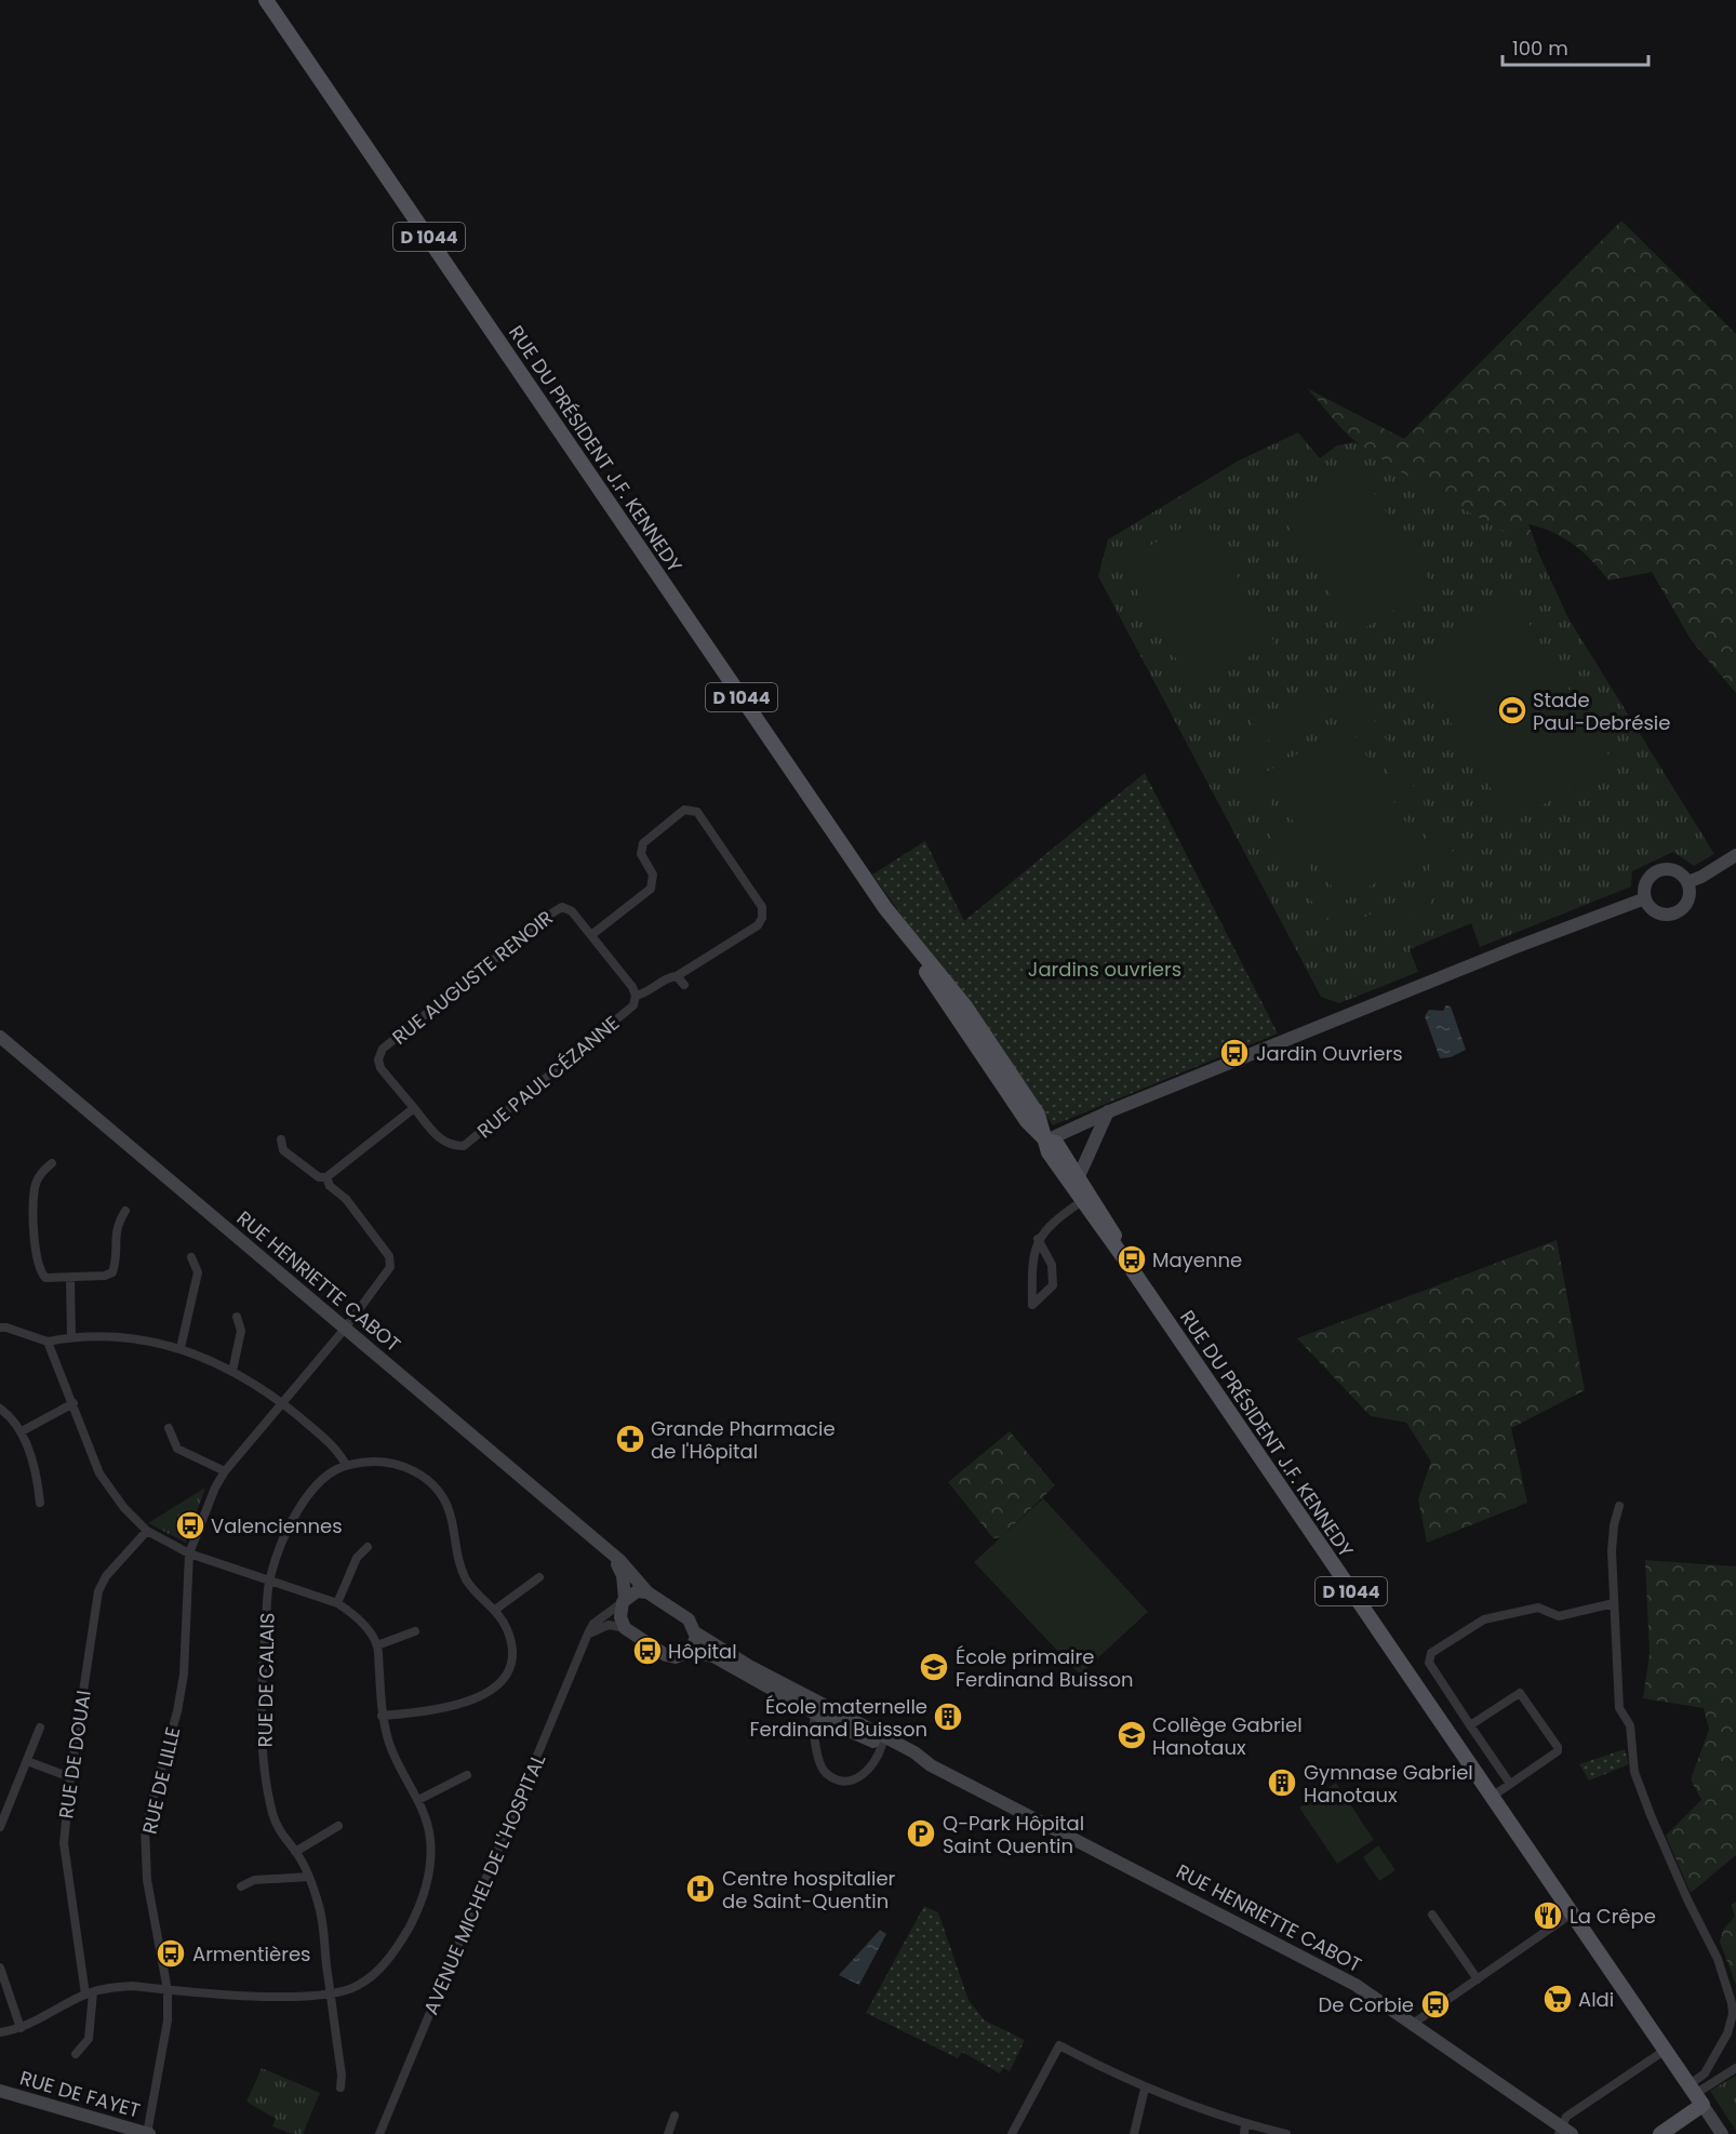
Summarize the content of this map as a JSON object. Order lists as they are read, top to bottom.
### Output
{
  "streets": {
    "main road": ["D 1044", "RUE DU PRÉSIDENT J.F. KENNEDY"],
    "street": [
      "RUE AUGUSTE RENOIR",
      "RUE PAUL CÉZANNE",
      "RUE HENRIETTE CABOT",
      "RUE DE CALAIS",
      "RUE DE DOUAI",
      "RUE DE LILLE",
      "AVENUE MICHEL DE L'HOSPITAL",
      "RUE DE FAYET"
    ]
  },
  "crossings": [
    ["RUE AUGUSTE RENOIR", "RUE PAUL CÉZANNE"],
    ["RUE HENRIETTE CABOT", "RUE DE LILLE"],
    ["RUE HENRIETTE CABOT", "AVENUE MICHEL DE L'HOSPITAL"],
    ["RUE DE LILLE", "RUE DE FAYET"]
  ],
  "parks": ["Jardins ouvriers"],
  "places": {
    "sports": ["Stade Paul-Debrésie"],
    "bus stop": [
      "Jardin Ouvriers",
      "Mayenne",
      "Valenciennes",
      "Hôpital",
      "Armentières",
      "De Corbie"
    ],
    "pharmacy": ["Grande Pharmacie de l'Hôpital"],
    "school or university": ["École primaire Ferdinand Buisson", "Collège Gabriel Hanotaux"],
    "building": ["École maternelle Ferdinand Buisson", "Gymnase Gabriel Hanotaux"],
    "parking": ["Q-Park Hôpital Saint Quentin"],
    "hospital": ["Centre hospitalier de Saint-Quentin"],
    "restaurant": ["La Crêpe"],
    "supermarket": ["Aldi"]
  },
  "scale_bar": "100 m"
}
